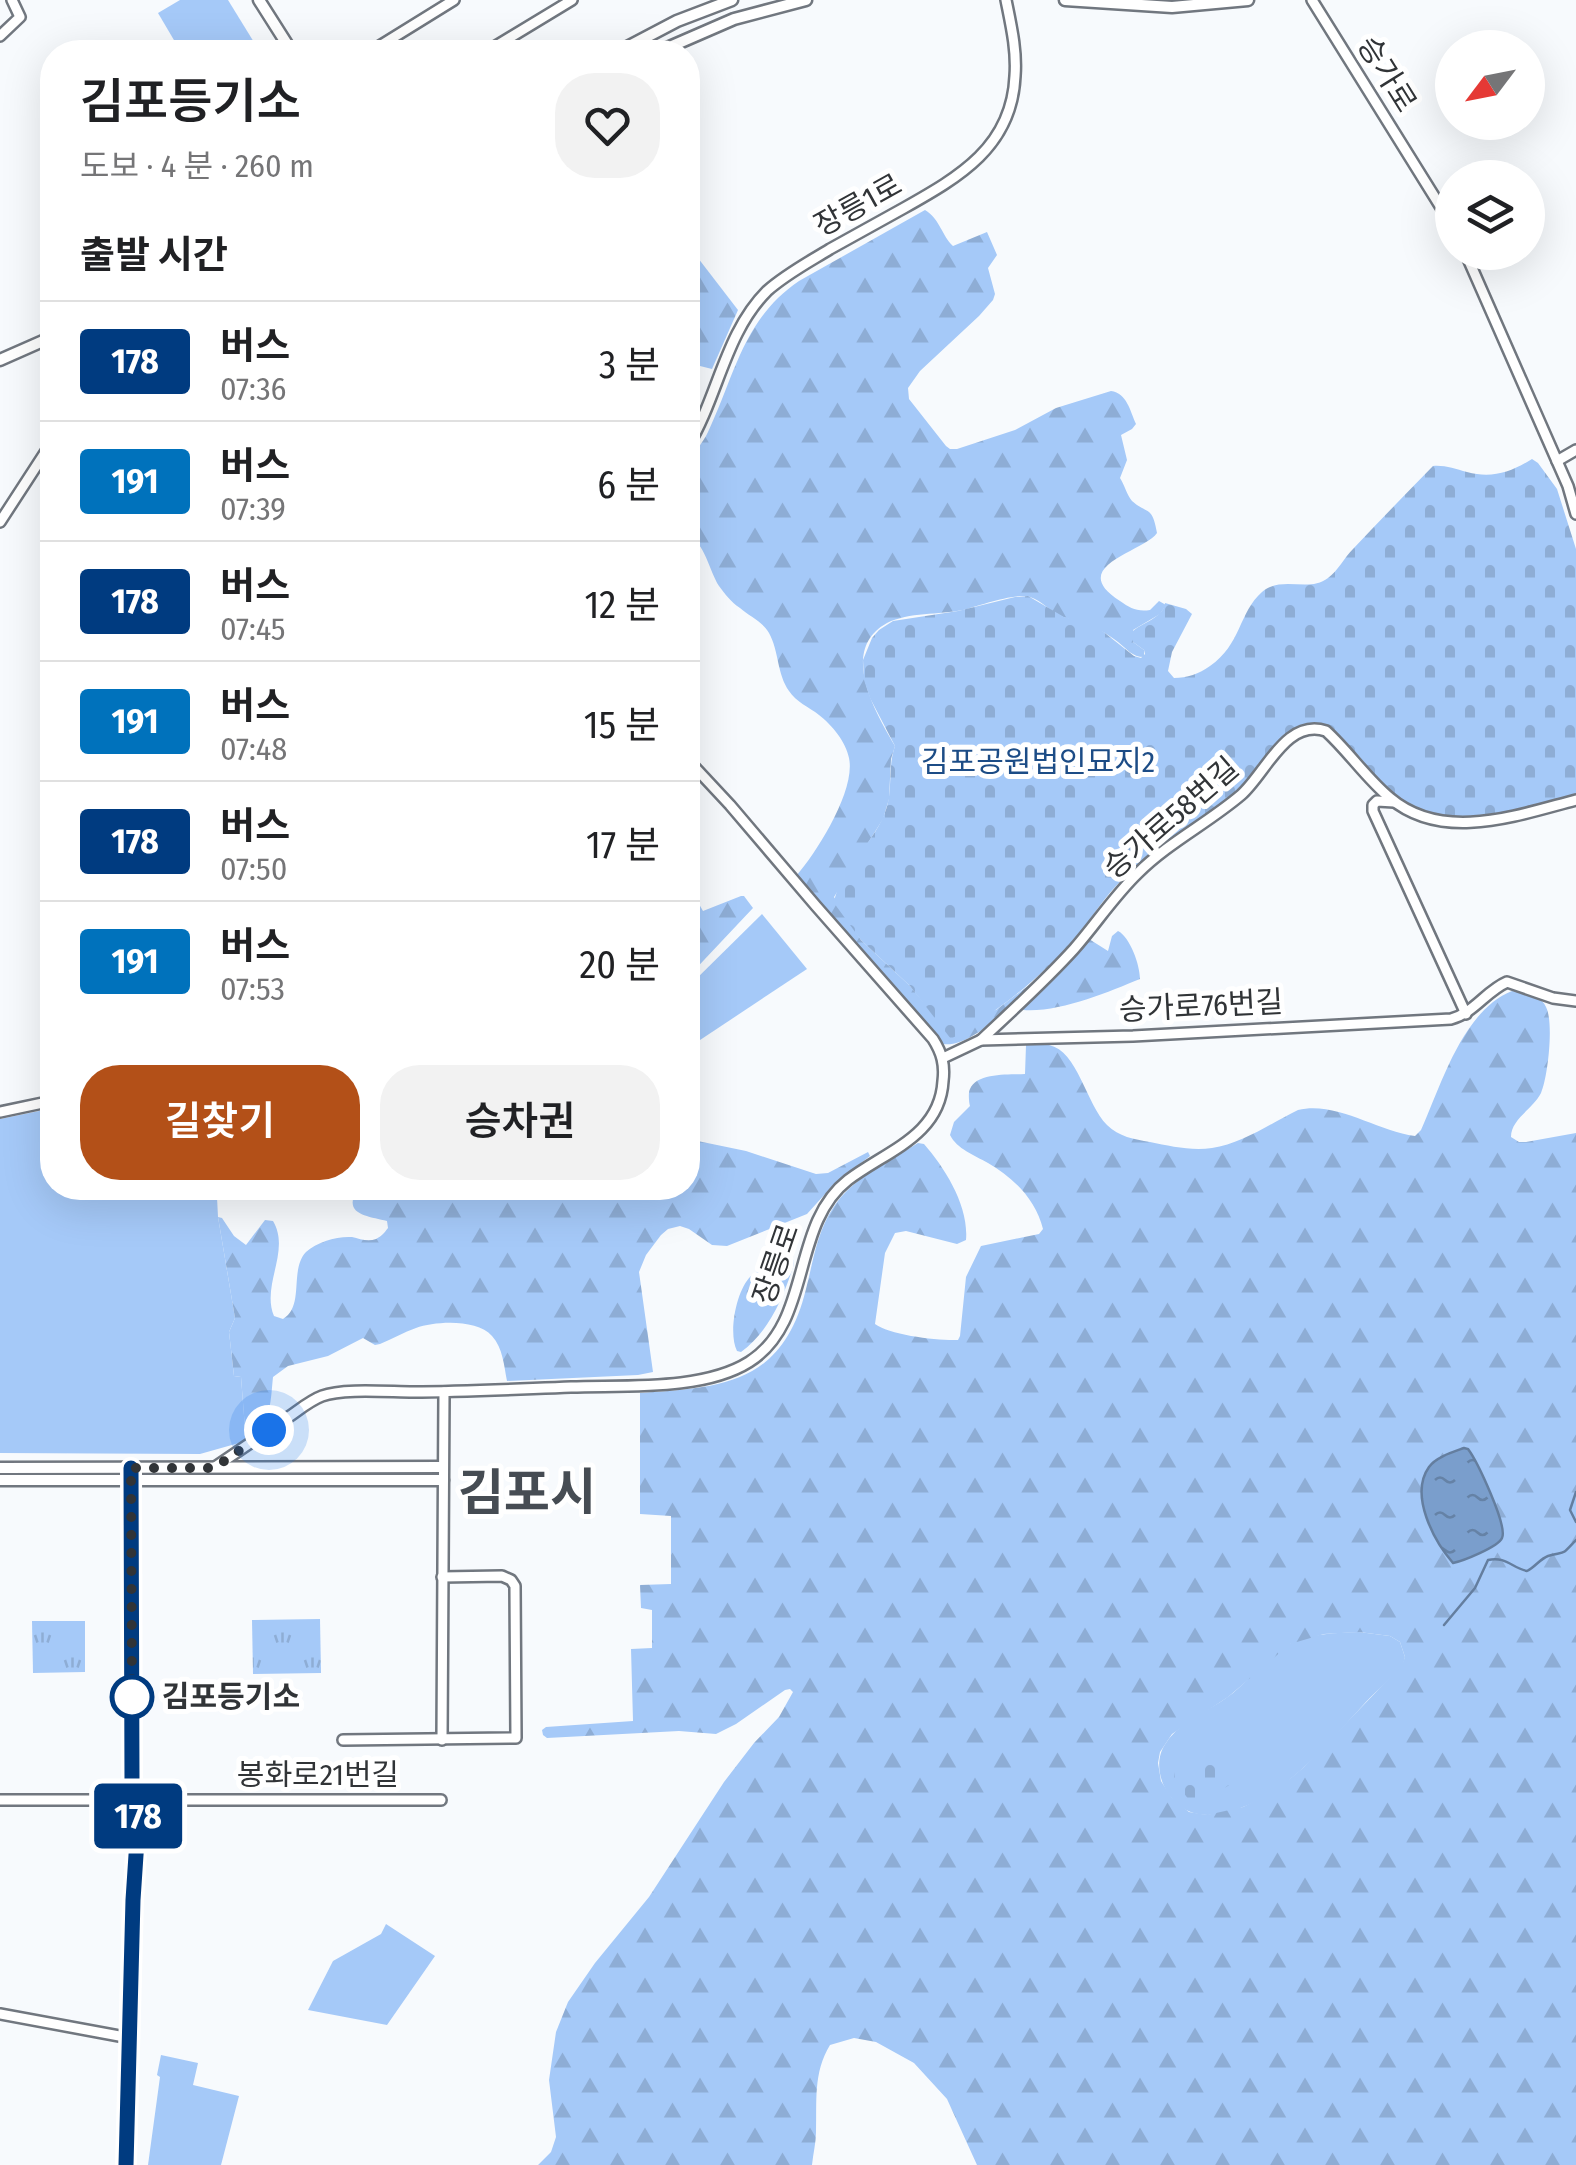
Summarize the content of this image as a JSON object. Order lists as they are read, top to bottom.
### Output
{
  "streets": {
    "street": [
      "승가로",
      "장릉1로",
      "승가로58번길",
      "승가로76번길",
      "장릉로",
      "봉화로21번길"
    ]
  },
  "crossings": [
    ["승가로58번길", "승가로76번길"],
    ["승가로76번길", "장릉로"]
  ],
  "districts": ["김포시"],
  "parks": ["김포공원법인묘지2"],
  "places": ["김포등기소"],
  "lines": ["bus line 178"],
  "north": "bottom left",
  "page": {
    "on_map": "178",
    "heading": [
      ["김포등기소", "도보 · 4 분 · 260 m"],
      "출발 시간"
    ],
    "list": [
      {
        "mark": "178",
        "name": "버스",
        "note": "07:36",
        "value": "3 분"
      },
      {
        "mark": "191",
        "name": "버스",
        "note": "07:39",
        "value": "6 분"
      },
      {
        "mark": "178",
        "name": "버스",
        "note": "07:45",
        "value": "12 분"
      },
      {
        "mark": "191",
        "name": "버스",
        "note": "07:48",
        "value": "15 분"
      },
      {
        "mark": "178",
        "name": "버스",
        "note": "07:50",
        "value": "17 분"
      },
      {
        "mark": "191",
        "name": "버스",
        "note": "07:53",
        "value": "20 분"
      }
    ],
    "buttons": ["길찾기", "승차권"]
  }
}
